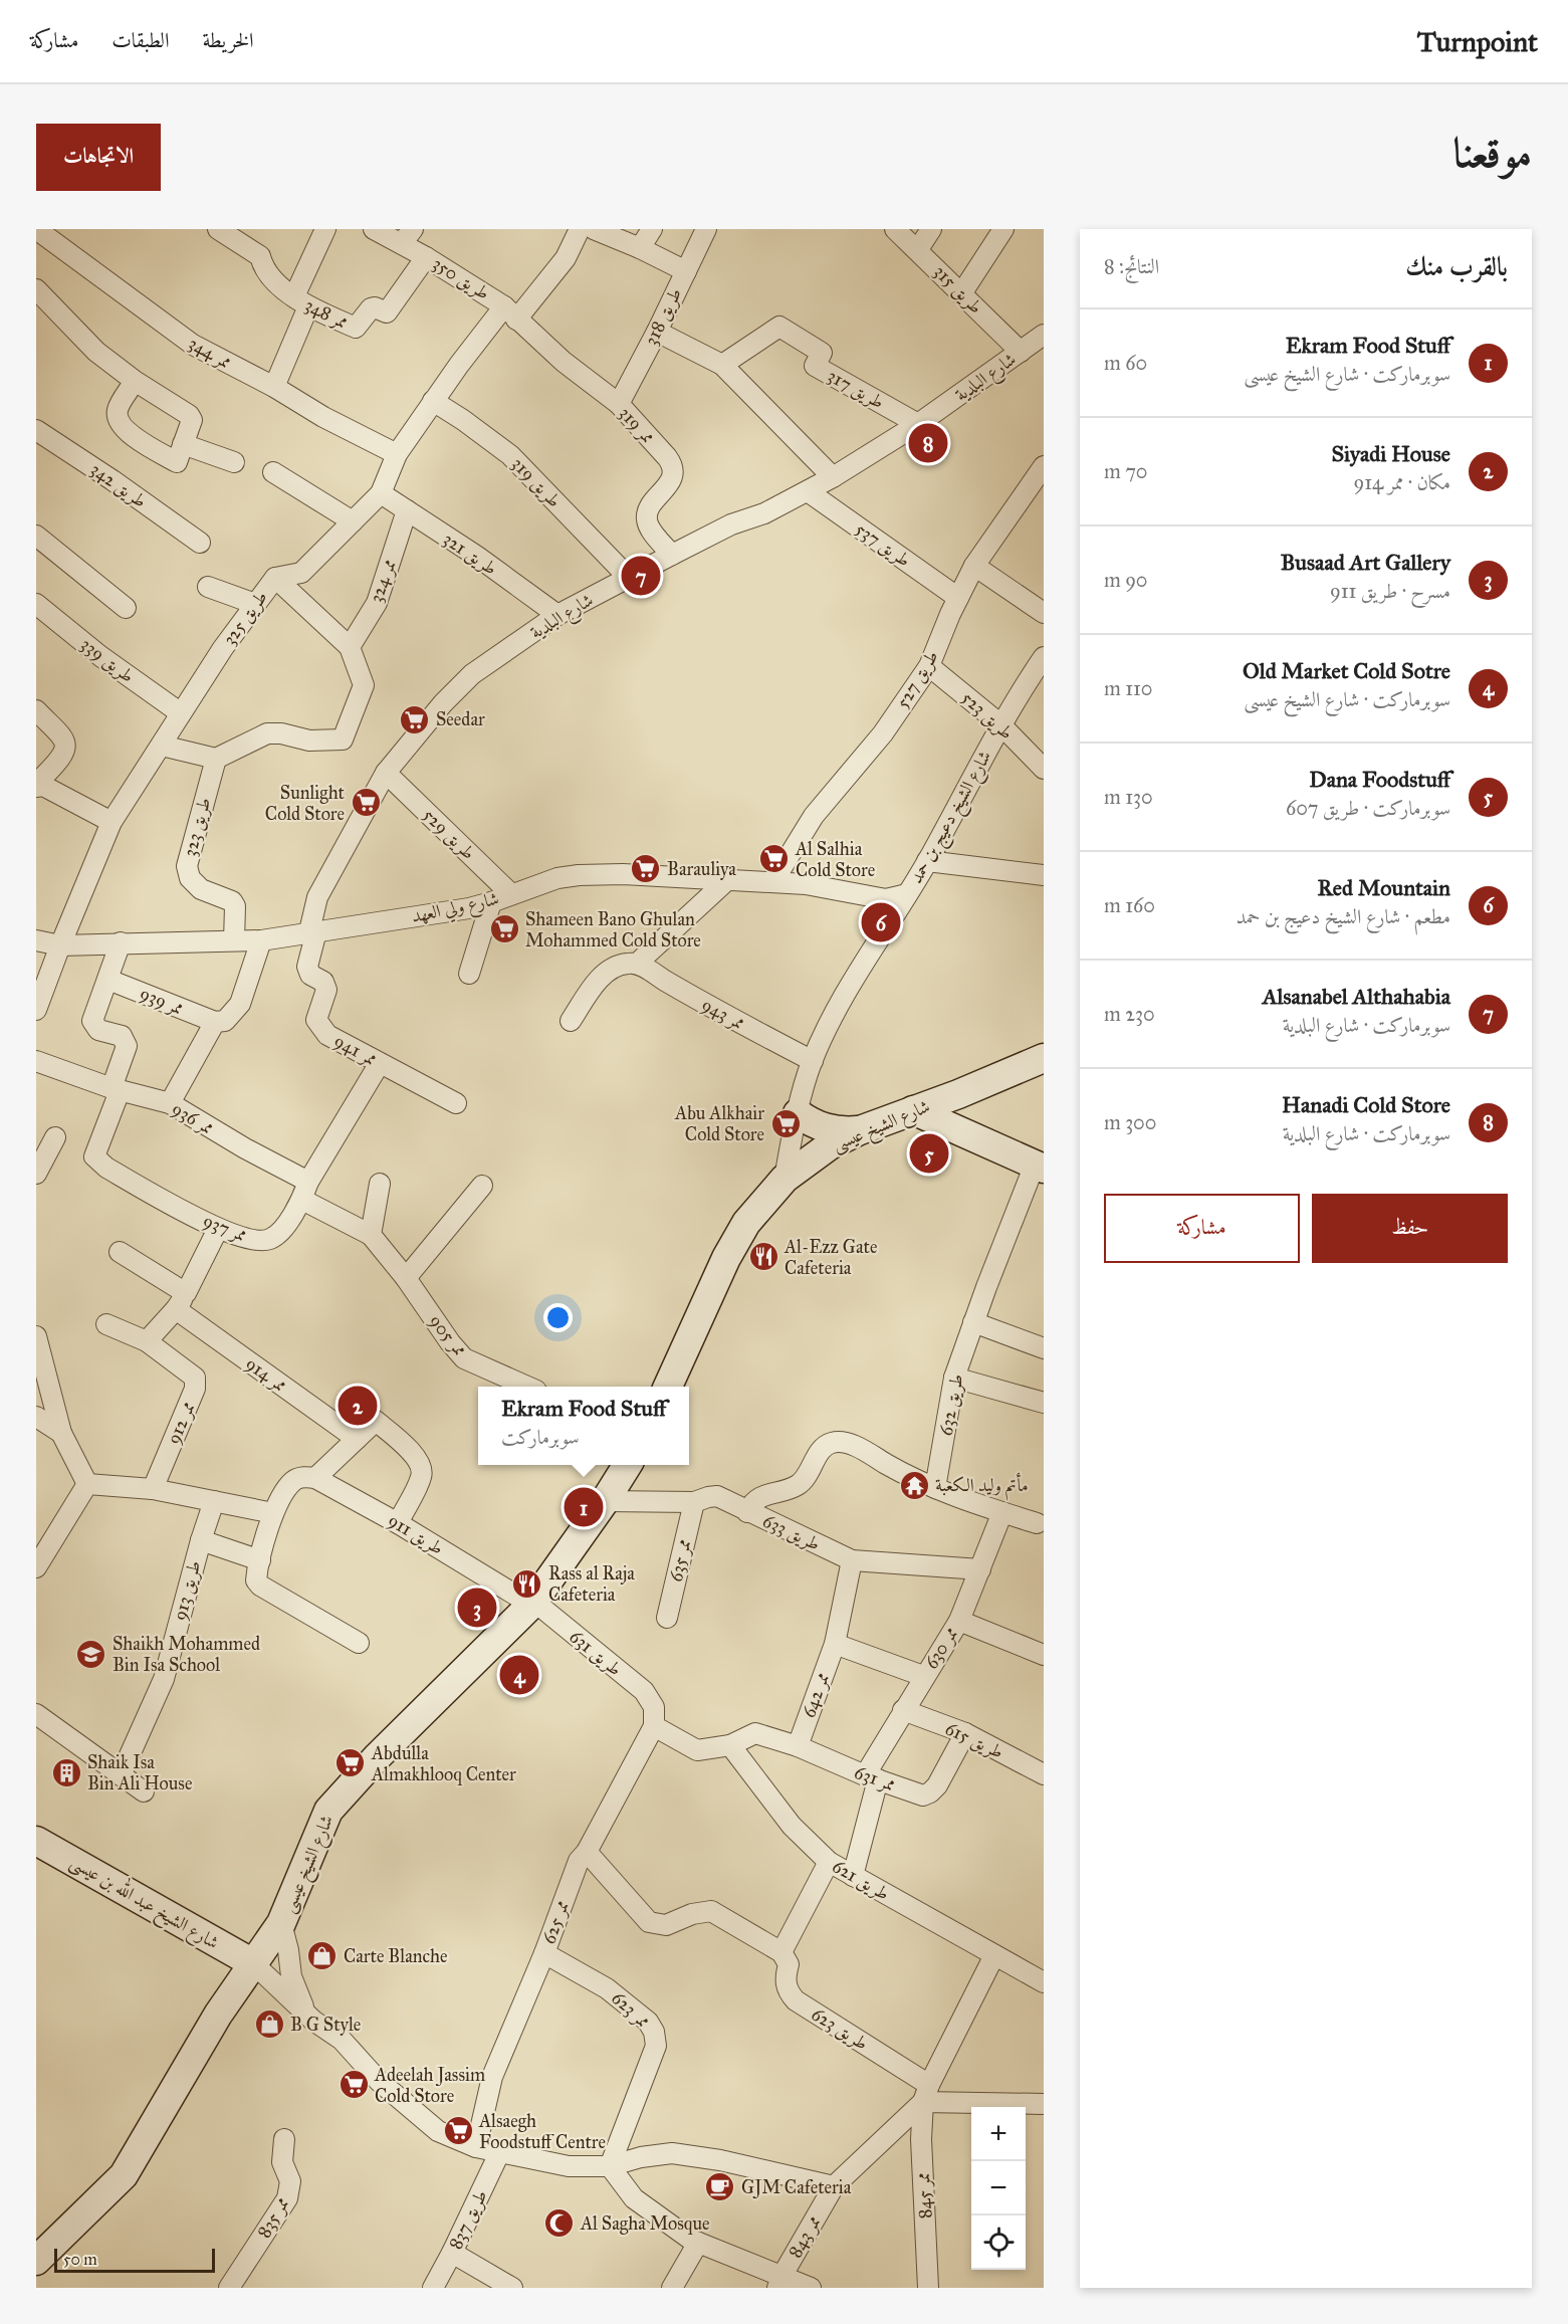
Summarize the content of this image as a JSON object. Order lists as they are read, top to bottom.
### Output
{
  "streets": {
    "street": [
      "طريق 350",
      "طريق 315",
      "ممر 348",
      "طريق 318",
      "ممر 344",
      "شارع البلدية",
      "طريق 317",
      "ممر 319",
      "طريق 319",
      "طريق 342",
      "طريق 537",
      "طريق 321",
      "ممر 324",
      "طريق 325",
      "طريق 339",
      "طريق 527",
      "طريق 523",
      "شارع الشيخ دعيج بن حمد",
      "طريق 323",
      "طريق 529",
      "شارع ولي العهد",
      "ممر 939",
      "ممر 943",
      "ممر 941",
      "ممر 936",
      "شارع الشيخ عيسى",
      "ممر 937",
      "ممر 905",
      "ممر 914",
      "طريق 632",
      "ممر 912",
      "طريق 633",
      "طريق 911",
      "ممر 635",
      "طريق 913",
      "ممر 630",
      "طريق 631",
      "ممر 642",
      "طريق 615",
      "ممر 631",
      "طريق 621",
      "شارع الشيخ عبد الله بن عيسى",
      "ممر 625",
      "ممر 623",
      "طريق 623",
      "ممر 845",
      "ممر 835",
      "طريق 837",
      "ممر 843"
    ]
  },
  "crossings": [
    ["طريق 350", "ممر 348"],
    ["طريق 350", "ممر 319"],
    ["طريق 350", "طريق 325"],
    ["طريق 315", "شارع البلدية"],
    ["طريق 318", "ممر 319"],
    ["ممر 344", "طريق 325"],
    ["شارع البلدية", "طريق 317"],
    ["شارع البلدية", "ممر 319"],
    ["شارع البلدية", "طريق 319"],
    ["شارع البلدية", "طريق 537"],
    ["شارع البلدية", "طريق 321"],
    ["شارع البلدية", "طريق 529"],
    ["شارع البلدية", "شارع ولي العهد"],
    ["شارع البلدية", "ممر 941"],
    ["ممر 319", "طريق 325"],
    ["طريق 319", "طريق 325"],
    ["طريق 537", "طريق 527"],
    ["طريق 321", "ممر 324"],
    ["طريق 321", "طريق 325"],
    ["طريق 325", "طريق 339"],
    ["طريق 325", "شارع ولي العهد"],
    ["طريق 527", "طريق 523"],
    ["طريق 527", "شارع ولي العهد"],
    ["طريق 523", "شارع الشيخ دعيج بن حمد"],
    ["شارع الشيخ دعيج بن حمد", "شارع ولي العهد"],
    ["شارع الشيخ دعيج بن حمد", "ممر 943"],
    ["شارع الشيخ دعيج بن حمد", "شارع الشيخ عيسى"],
    ["طريق 323", "شارع ولي العهد"],
    ["طريق 529", "شارع ولي العهد"],
    ["شارع ولي العهد", "ممر 941"],
    ["ممر 941", "ممر 937"],
    ["ممر 936", "ممر 937"],
    ["ممر 936", "ممر 905"],
    ["شارع الشيخ عيسى", "طريق 633"],
    ["شارع الشيخ عيسى", "طريق 911"],
    ["شارع الشيخ عيسى", "طريق 631"],
    ["شارع الشيخ عيسى", "شارع الشيخ عبد الله بن عيسى"],
    ["ممر 937", "ممر 905"],
    ["طريق 633", "ممر 635"],
    ["طريق 633", "ممر 630"],
    ["طريق 633", "ممر 642"],
    ["طريق 911", "طريق 631"],
    ["ممر 630", "طريق 615"],
    ["ممر 630", "ممر 631"],
    ["ممر 630", "طريق 621"],
    ["طريق 631", "ممر 625"],
    ["ممر 642", "ممر 631"],
    ["طريق 615", "ممر 631"],
    ["ممر 631", "طريق 621"],
    ["ممر 625", "ممر 623"],
    ["طريق 623", "ممر 845"],
    ["طريق 623", "ممر 843"],
    ["ممر 845", "ممر 843"]
  ],
  "places": {
    "supermarket": [
      "Seedar",
      "Sunlight Cold Store",
      "Al Salhia Cold Store",
      "Barauliya",
      "Shameen Bano Ghulan Mohammed Cold Store",
      "Abu Alkhair Cold Store",
      "Abdulla Almakhlooq Center",
      "Adeelah Jassim Cold Store",
      "Alsaegh Foodstuff Centre"
    ],
    "restaurant": ["Al-Ezz Gate Cafeteria", "Rass al Raja Cafeteria"],
    "temple": ["مأتم وليد الكعبة"],
    "school or university": ["Shaikh Mohammed Bin Isa School"],
    "building": ["Shaik Isa Bin Ali House"],
    "shop": ["Carte Blanche", "B G Style"],
    "cafe": ["GJM Cafeteria"],
    "mosque": ["Al Sagha Mosque"]
  },
  "scale_bar": "50 m",
  "page": {
    "header": "Turnpoint",
    "nav": ["الخريطة", "الطبقات", "مشاركة"],
    "title": "موقعنا",
    "buttons": [
      "الاتجاهات",
      ["حفظ", "مشاركة"]
    ],
    "heading": ["بالقرب منك", "النتائج: 8"],
    "list": [
      {
        "mark": "1",
        "name": "Ekram Food Stuff",
        "note": "سوبرماركت · شارع الشيخ عيسى",
        "value": "60 m"
      },
      {
        "mark": "2",
        "name": "Siyadi House",
        "note": "مكان · ممر 914",
        "value": "70 m"
      },
      {
        "mark": "3",
        "name": "Busaad Art Gallery",
        "note": "مسرح · طريق 911",
        "value": "90 m"
      },
      {
        "mark": "4",
        "name": "Old Market Cold Sotre",
        "note": "سوبرماركت · شارع الشيخ عيسى",
        "value": "110 m"
      },
      {
        "mark": "5",
        "name": "Dana Foodstuff",
        "note": "سوبرماركت · طريق 607",
        "value": "130 m"
      },
      {
        "mark": "6",
        "name": "Red Mountain",
        "note": "مطعم · شارع الشيخ دعيج بن حمد",
        "value": "160 m"
      },
      {
        "mark": "7",
        "name": "Alsanabel Althahabia",
        "note": "سوبرماركت · شارع البلدية",
        "value": "230 m"
      },
      {
        "mark": "8",
        "name": "Hanadi Cold Store",
        "note": "سوبرماركت · شارع البلدية",
        "value": "300 m"
      }
    ],
    "pins": [
      "8",
      "7",
      "6",
      "5",
      "2",
      "1",
      "3",
      "4"
    ],
    "popup": ["Ekram Food Stuff", "سوبرماركت"],
    "map_buttons": ["+", "−"],
    "scale": "50 m"
  }
}
